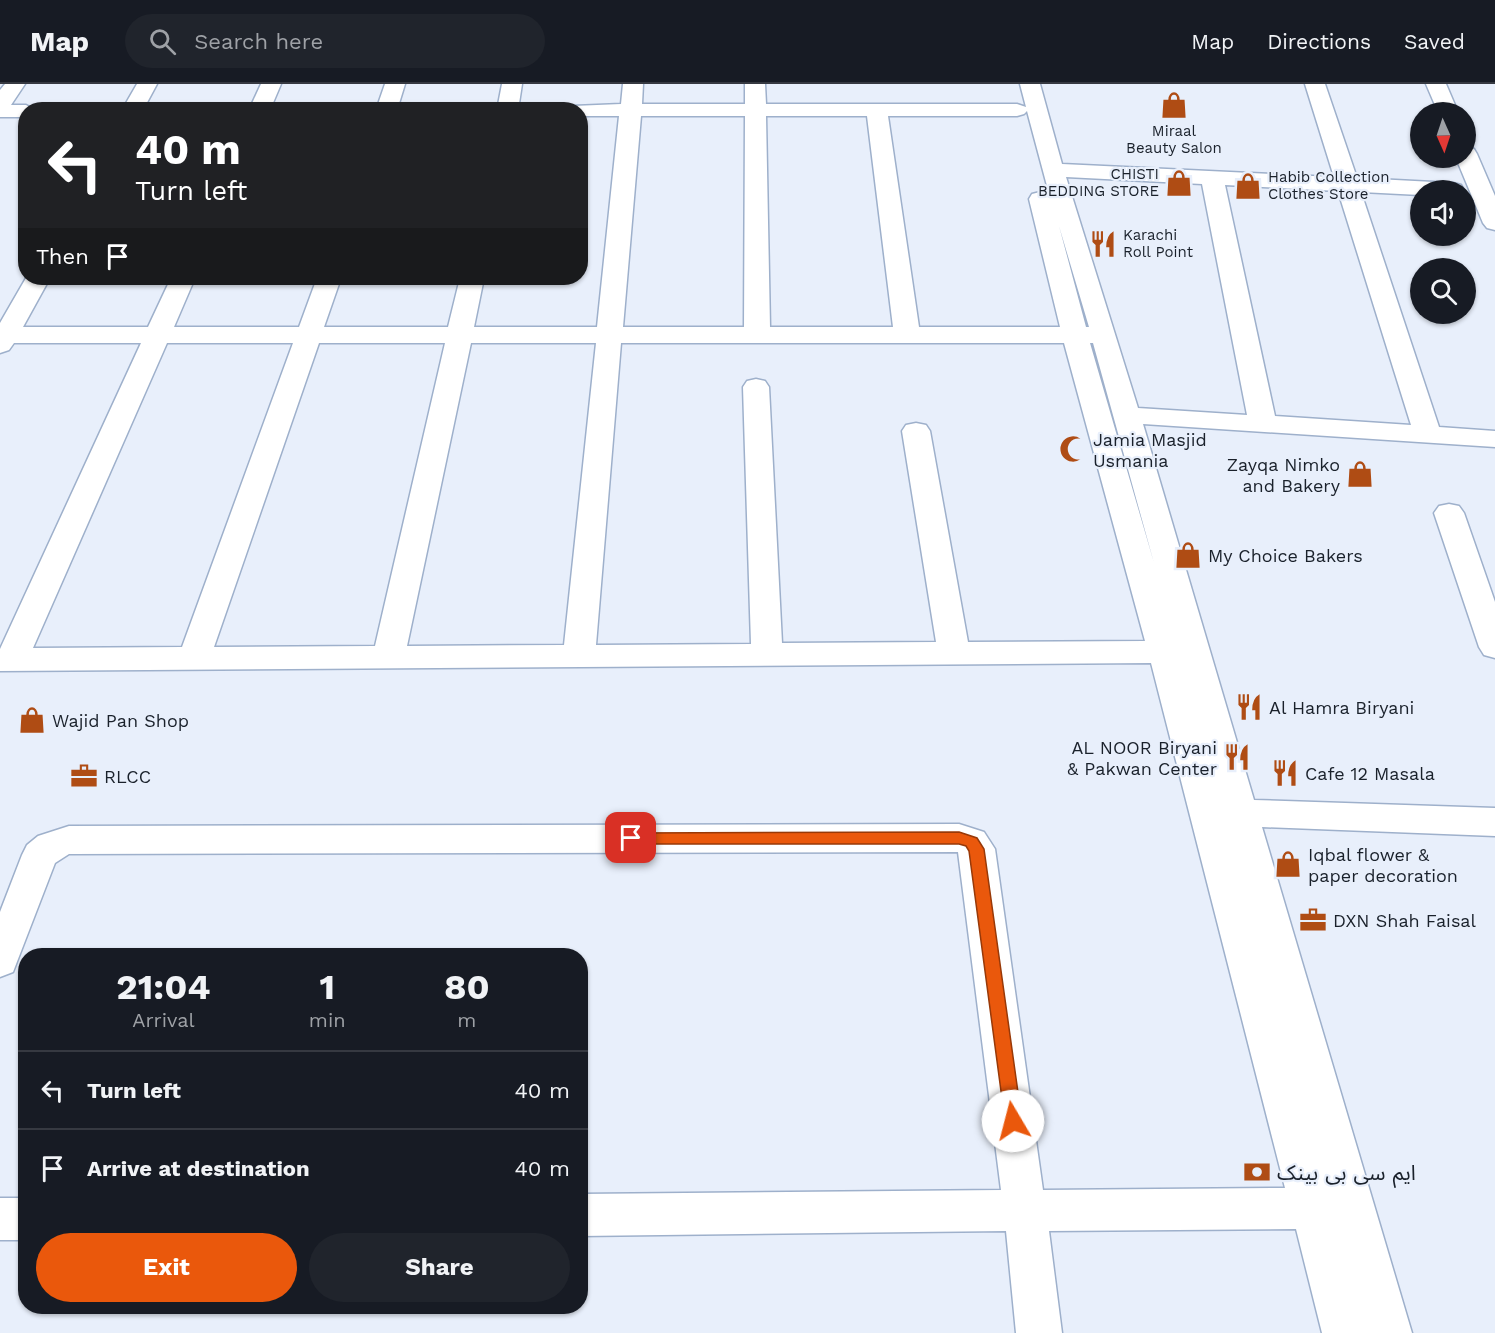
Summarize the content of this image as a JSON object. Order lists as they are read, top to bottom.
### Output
{
  "places": {
    "shop": [
      "Miraal Beauty Salon",
      "CHISTI BEDDING STORE",
      "Habib Collection Clothes Store",
      "Zayqa Nimko and Bakery",
      "My Choice Bakers",
      "Wajid Pan Shop",
      "Iqbal flower & paper decoration"
    ],
    "restaurant": [
      "Karachi Roll Point",
      "Al Hamra Biryani",
      "AL NOOR Biryani & Pakwan Center",
      "Cafe 12 Masala"
    ],
    "mosque": ["Jamia Masjid Usmania"],
    "office": ["RLCC", "DXN Shah Faisal"],
    "bank": ["ایم سی بی بینک"]
  },
  "north": "bottom",
  "page": {
    "header": "Map",
    "search": "Search here",
    "nav": ["Map", "Directions", "Saved"],
    "turn": ["40 m", "Turn left"],
    "then": "Then",
    "eta": [
      "21:04",
      "Arrival",
      "1",
      "min",
      "80",
      "m"
    ],
    "list": [
      {
        "name": "Turn left",
        "value": "40 m"
      },
      {
        "name": "Arrive at destination",
        "value": "40 m"
      }
    ],
    "buttons": ["Exit", "Share"]
  }
}
